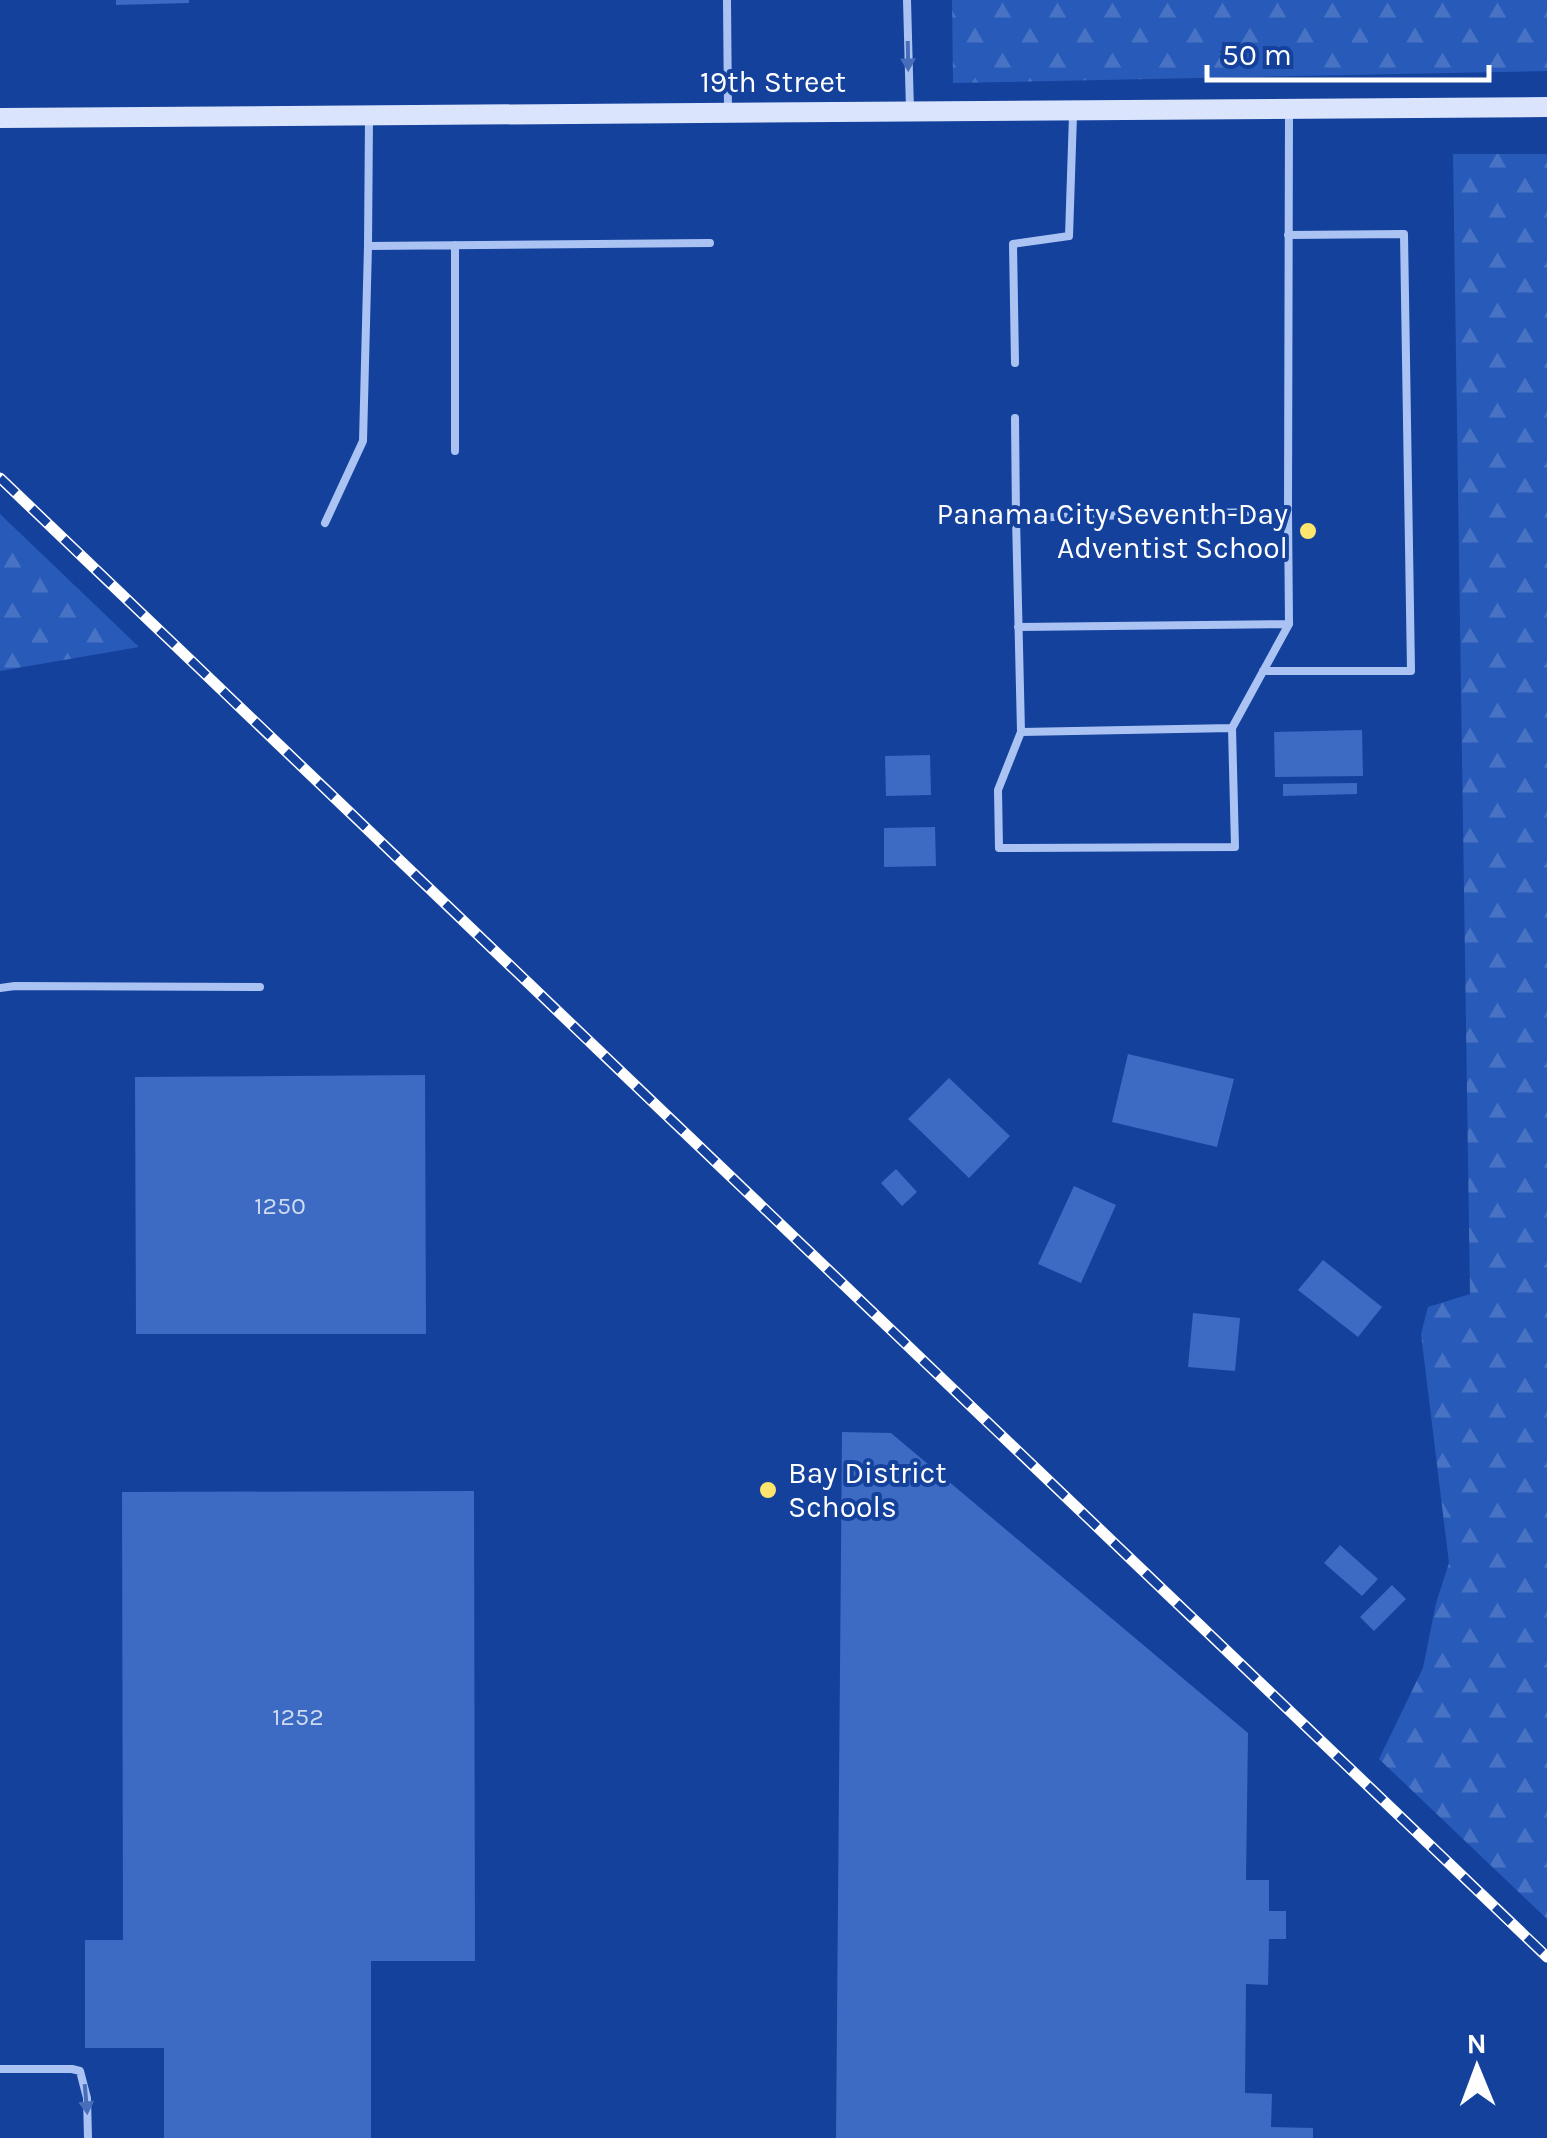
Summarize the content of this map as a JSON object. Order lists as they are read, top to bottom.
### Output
{
  "streets": {
    "main road": ["19th Street"]
  },
  "places": ["Panama City Seventh-Day Adventist School", "Bay District Schools"],
  "house_numbers": ["1250", "1252"],
  "scale_bar": "50 m",
  "north": "top"
}
